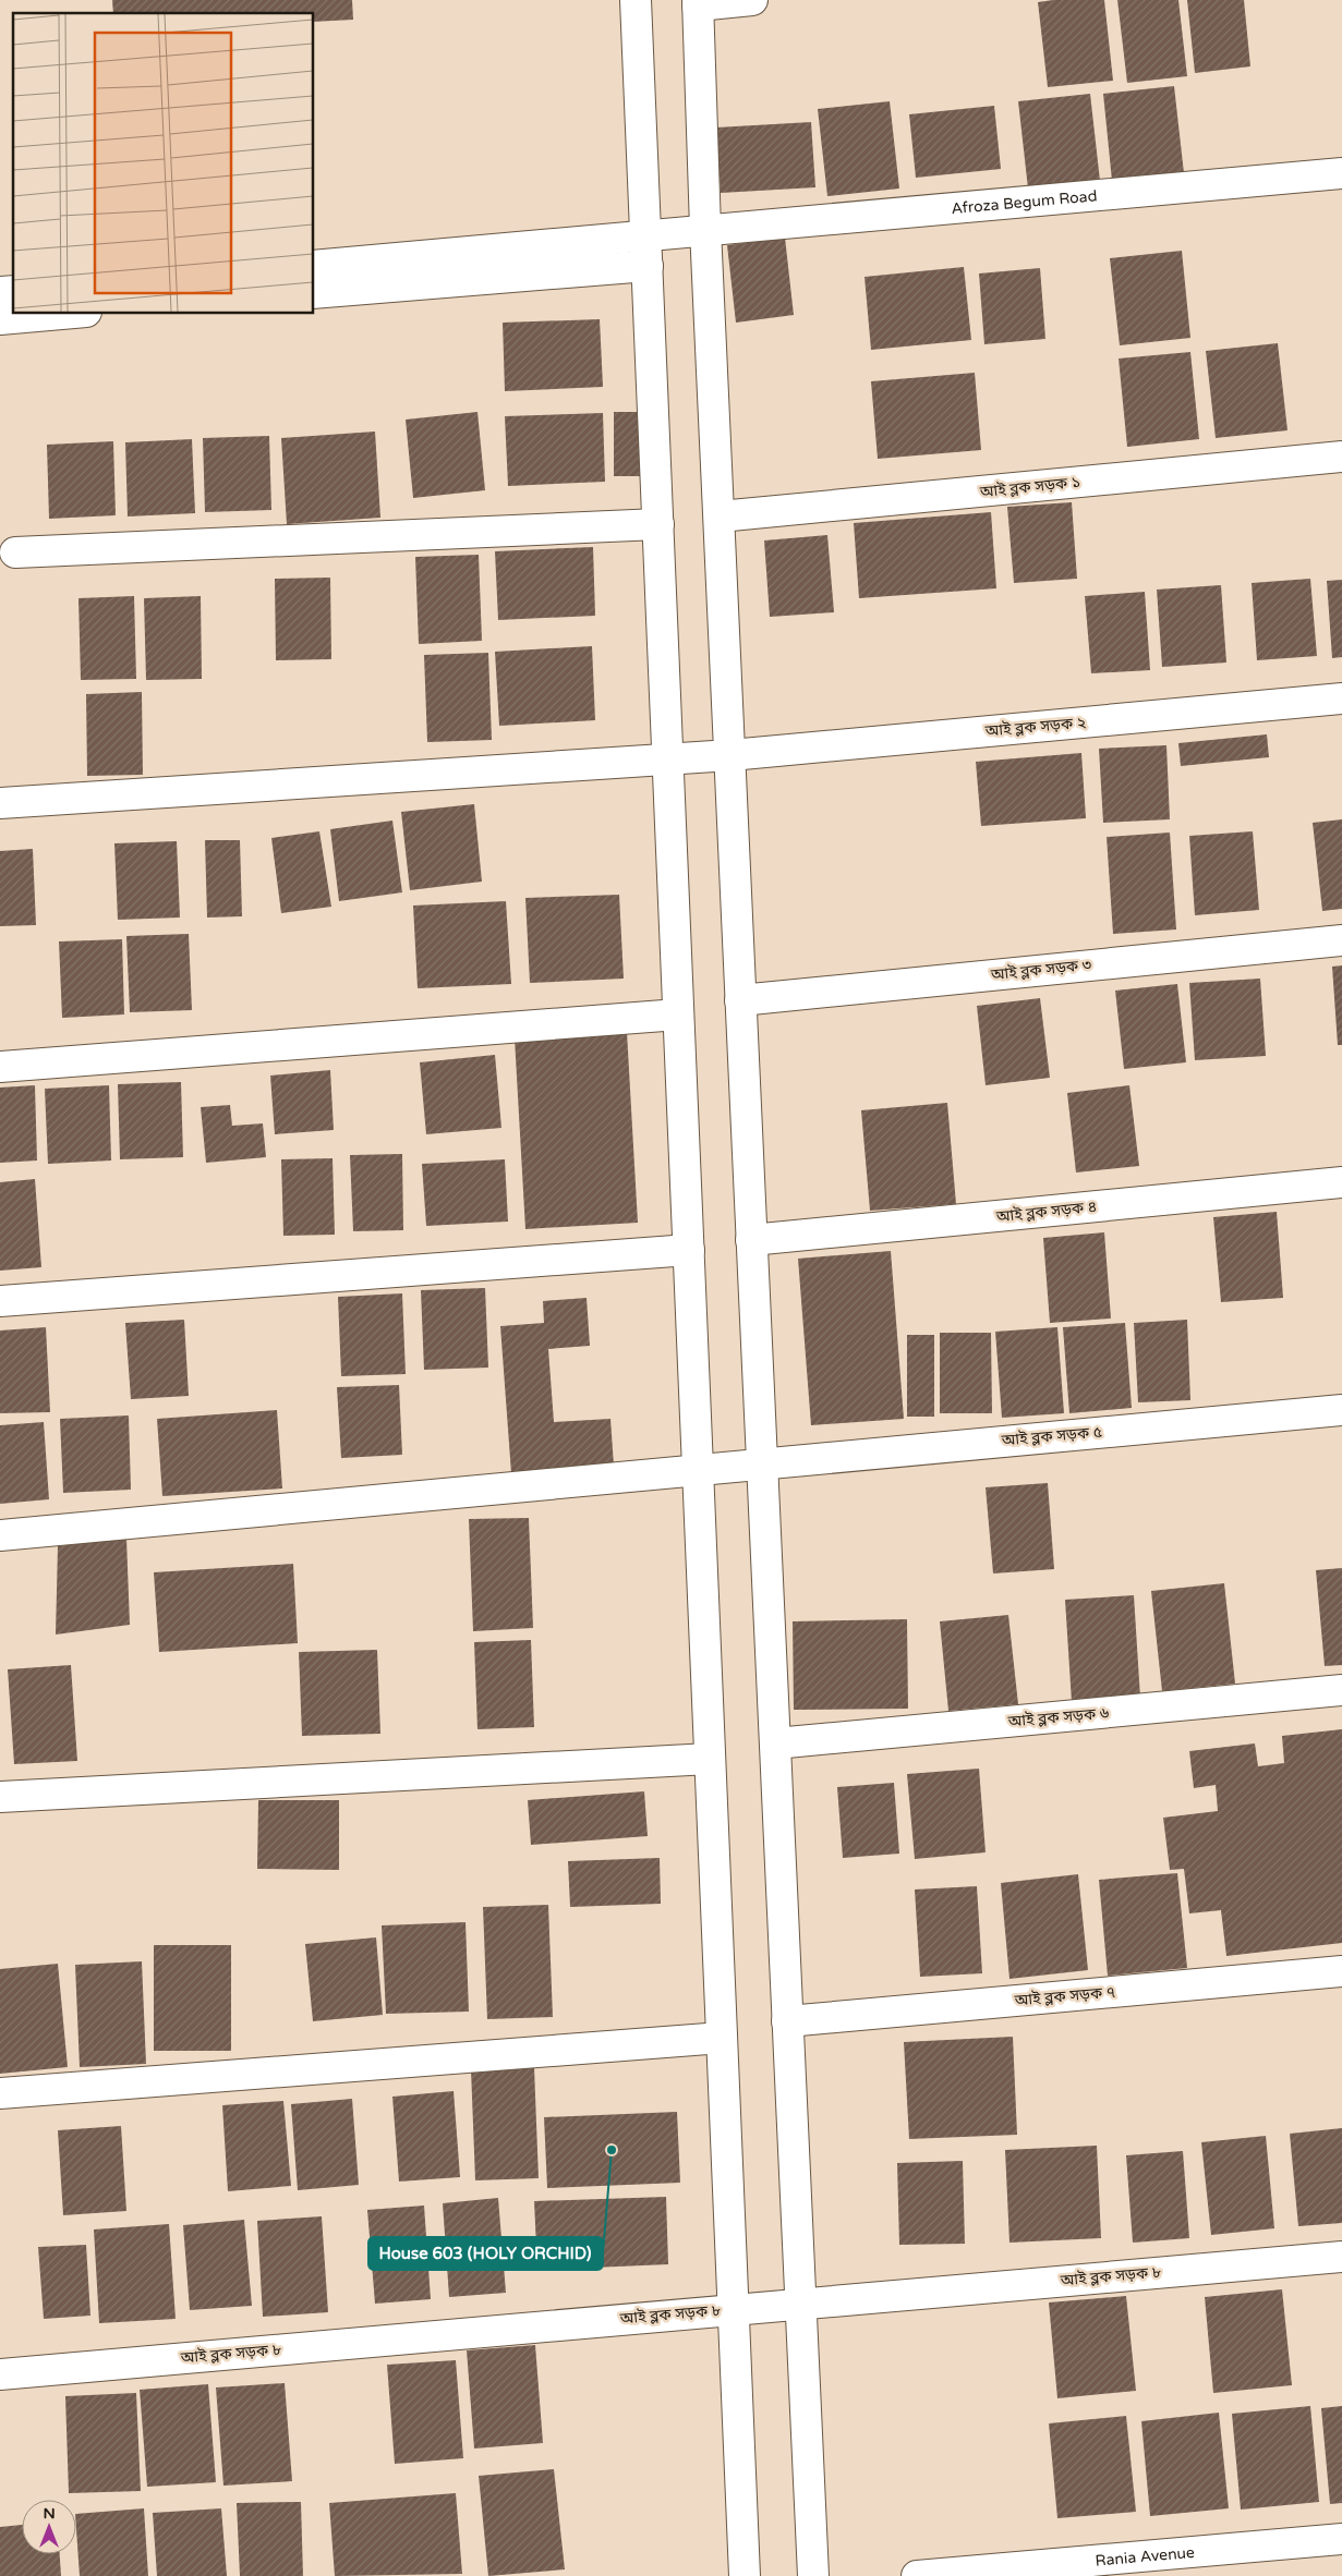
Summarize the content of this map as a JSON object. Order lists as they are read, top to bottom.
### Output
{
  "streets": {
    "street": [
      "Afroza Begum Road",
      "আই ব্লক সড়ক ১",
      "আই ব্লক সড়ক ২",
      "আই ব্লক সড়ক ৩",
      "আই ব্লক সড়ক ৪",
      "আই ব্লক সড়ক ৫",
      "আই ব্লক সড়ক ৬",
      "আই ব্লক সড়ক ৭",
      "আই ব্লক সড়ক ৮",
      "Rania Avenue"
    ]
  },
  "places": ["House 603 (HOLY ORCHID)"],
  "north": "top"
}
